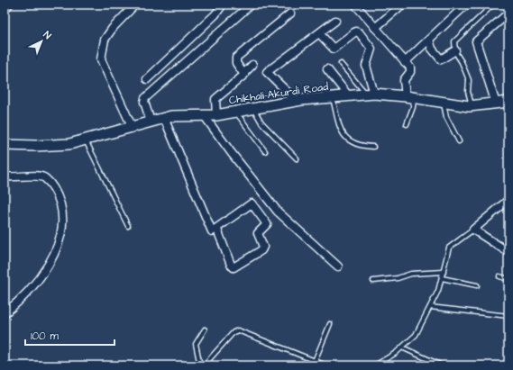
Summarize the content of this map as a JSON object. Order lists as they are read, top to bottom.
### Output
{
  "streets": {
    "main road": ["Chikhali-Akurdi Road"]
  },
  "scale_bar": "100 m",
  "north": "top right"
}
